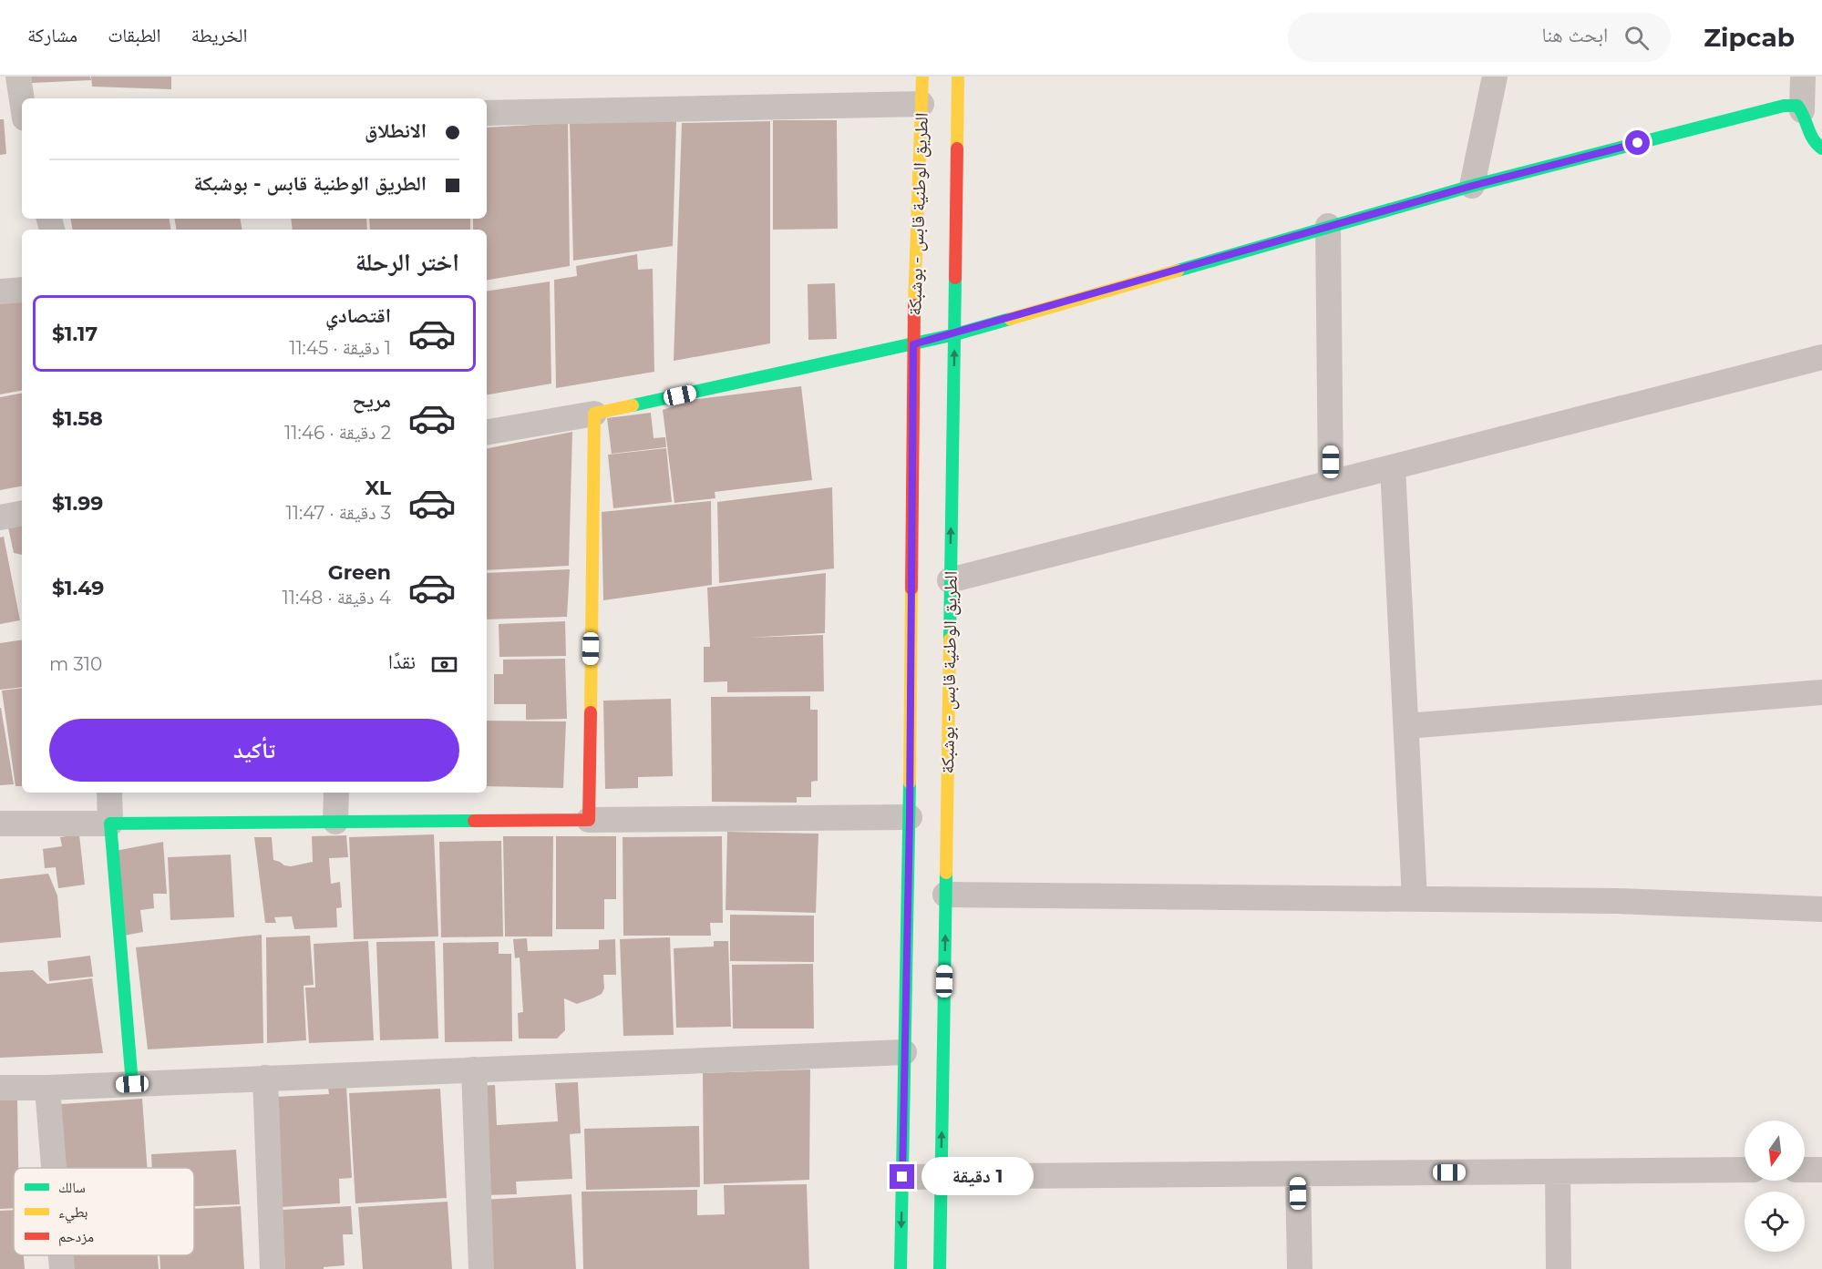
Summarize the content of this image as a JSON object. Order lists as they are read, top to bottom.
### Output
{
  "streets": {
    "street": ["الطريق الوطنية قابس - بوشبكة"]
  },
  "legend": ["سالك", "بطيء", "مزدحم"],
  "north": "bottom",
  "page": {
    "header": "Zipcab",
    "search": "ابحث هنا",
    "nav": ["الخريطة", "الطبقات", "مشاركة"],
    "banner": ["الانطلاق", "الطريق الوطنية قابس - بوشبكة"],
    "heading": "اختر الرحلة",
    "list": [
      {
        "name": "اقتصادي",
        "note": "1 دقيقة · 11:45",
        "value": "$1.17"
      },
      {
        "name": "مريح",
        "note": "2 دقيقة · 11:46",
        "value": "$1.58"
      },
      {
        "name": "XL",
        "note": "3 دقيقة · 11:47",
        "value": "$1.99"
      },
      {
        "name": "Green",
        "note": "4 دقيقة · 11:48",
        "value": "$1.49"
      }
    ],
    "pay": ["نقدًا", "310 m"],
    "buttons": "تأكيد",
    "bubble": "1 دقيقة"
  }
}
